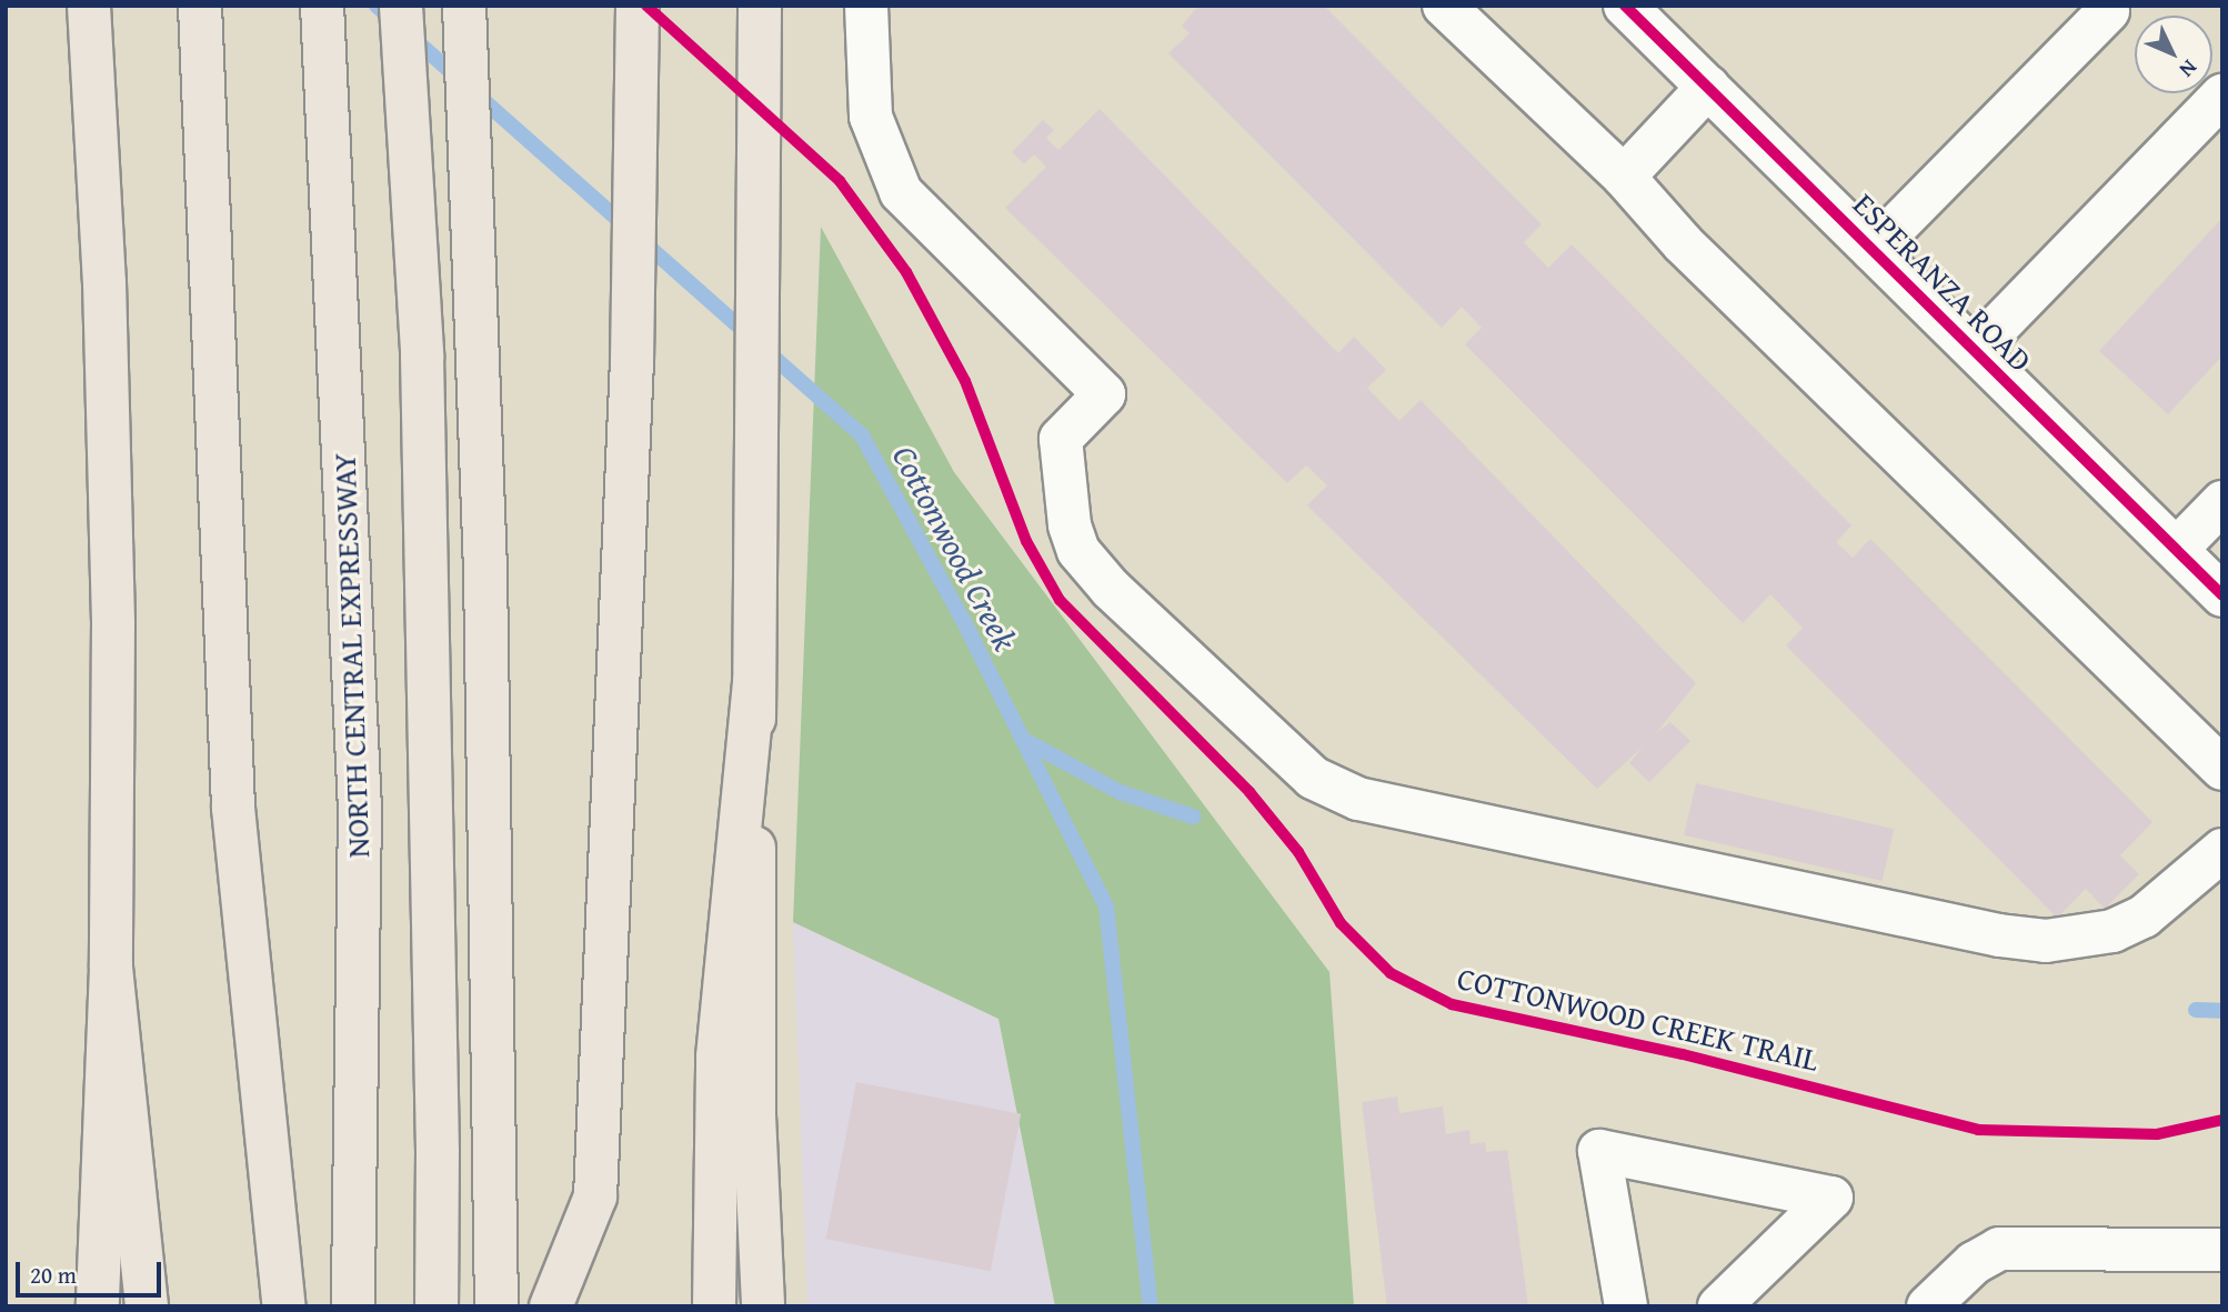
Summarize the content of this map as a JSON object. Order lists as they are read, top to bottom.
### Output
{
  "streets": {
    "main road": ["NORTH CENTRAL EXPRESSWAY"],
    "street": ["ESPERANZA ROAD"],
    "cycle path": ["COTTONWOOD CREEK TRAIL"]
  },
  "water": ["Cottonwood Creek"],
  "scale_bar": "20 m",
  "north": "bottom right"
}
